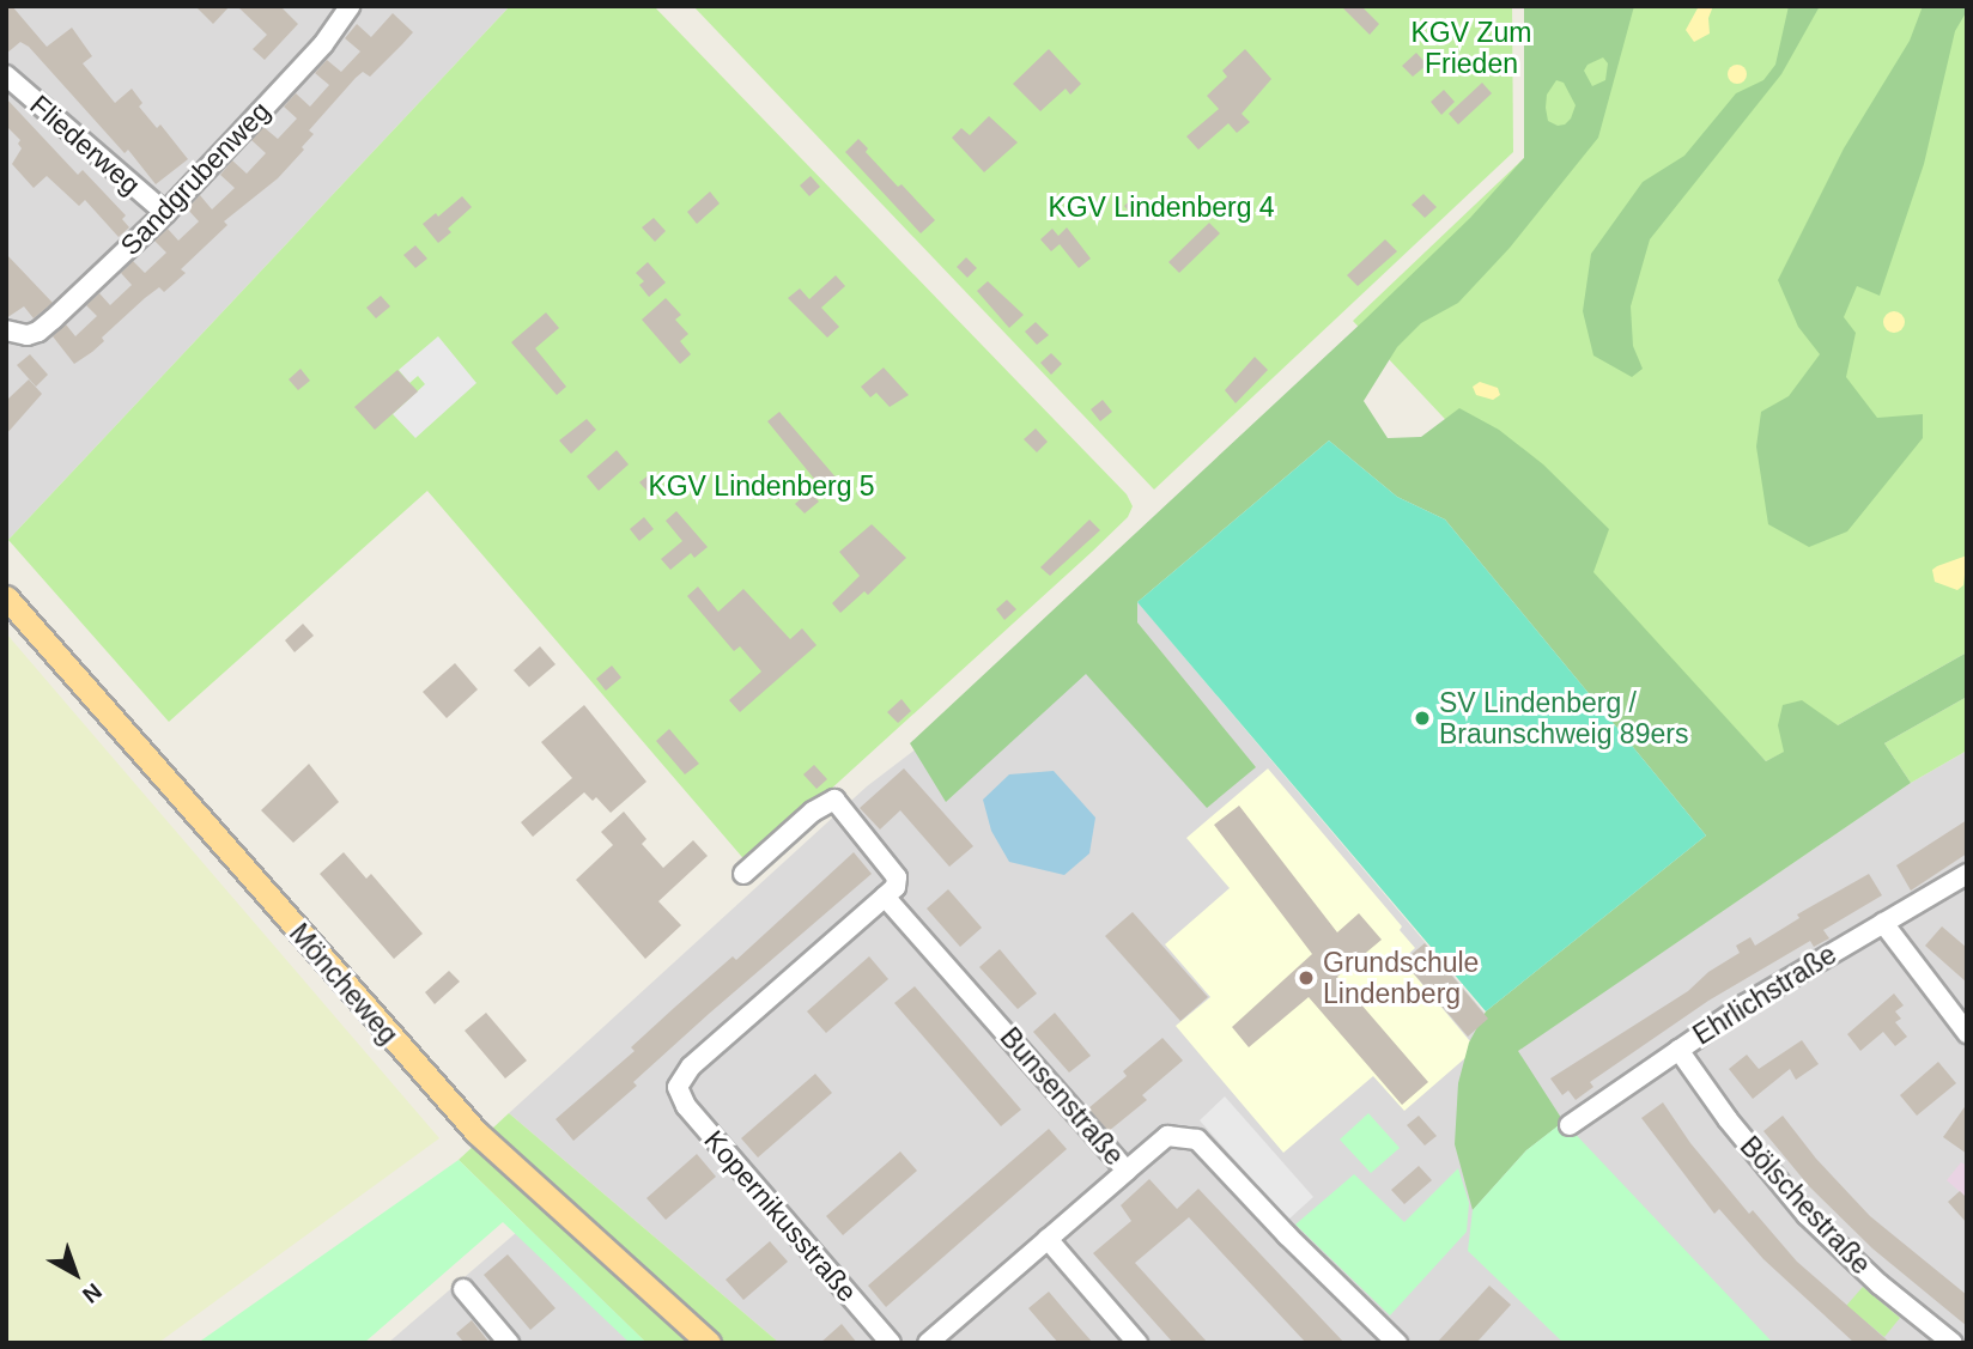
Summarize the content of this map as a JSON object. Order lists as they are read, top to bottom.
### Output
{
  "streets": {
    "main road": ["Möncheweg"],
    "street": [
      "Fliederweg",
      "Sandgrubenweg",
      "Ehrlichstraße",
      "Bunsenstraße",
      "Bölschestraße",
      "Kopernikusstraße"
    ]
  },
  "crossings": [
    ["Fliederweg", "Sandgrubenweg"],
    ["Ehrlichstraße", "Bölschestraße"],
    ["Bunsenstraße", "Kopernikusstraße"]
  ],
  "parks": ["KGV Zum Frieden", "KGV Lindenberg 4", "KGV Lindenberg 5"],
  "places": ["SV Lindenberg / Braunschweig 89ers", "Grundschule Lindenberg"],
  "north": "bottom right"
}
